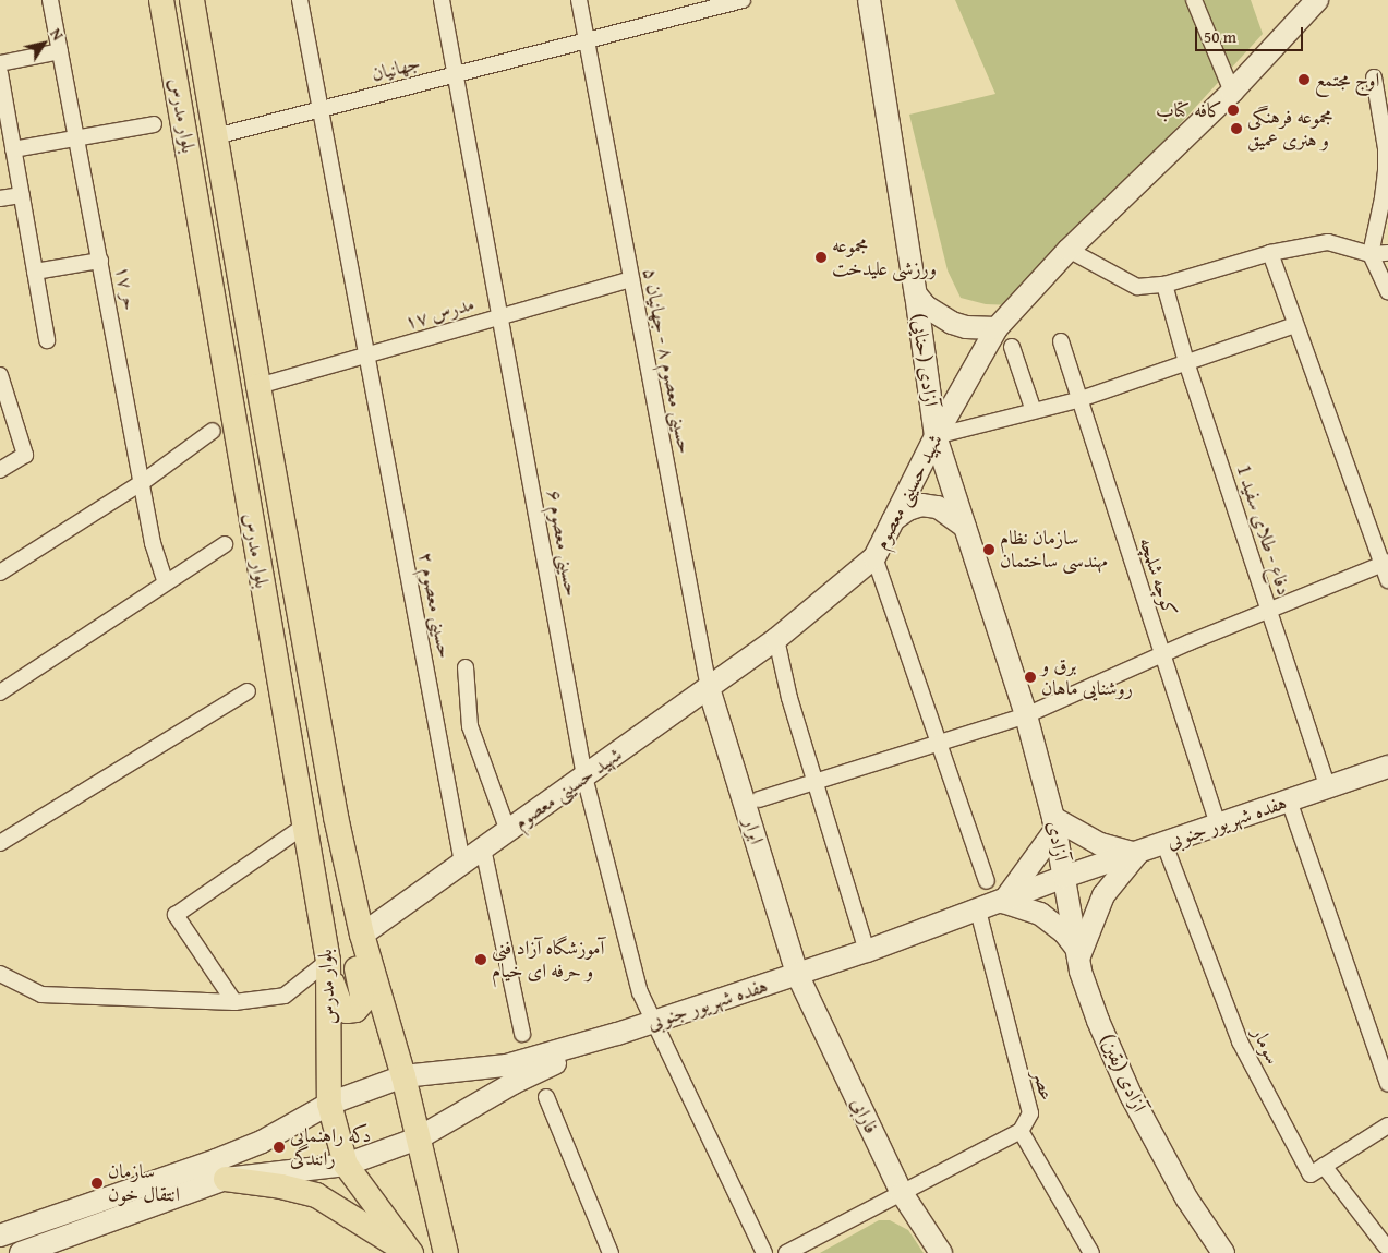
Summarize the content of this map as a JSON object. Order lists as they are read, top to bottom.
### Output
{
  "streets": {
    "main road": [
      "بلوار مدرس",
      "آزادی (حنایی)",
      "شهید حسینی معصوم",
      "هفده شهریور جنوبی",
      "ابرار",
      "آزادی",
      "آزادی (یقین)",
      "فارابی"
    ],
    "street": [
      "جهانیان",
      "حر ۱۷",
      "مدرس ۱۷",
      "حسینی معصوم ۸ - جهانیان ۵",
      "دفاع - طلای سفید 1",
      "حسینی معصوم ۶",
      "کوچه شلمچه",
      "حسینی معصوم ۲",
      "سومار",
      "عصر"
    ]
  },
  "crossings": [
    ["جهانیان", "بلوار مدرس"],
    ["جهانیان", "حسینی معصوم ۸ - جهانیان ۵"],
    ["جهانیان", "حسینی معصوم ۶"],
    ["جهانیان", "حسینی معصوم ۲"],
    ["بلوار مدرس", "مدرس ۱۷"],
    ["بلوار مدرس", "شهید حسینی معصوم"],
    ["مدرس ۱۷", "حسینی معصوم ۸ - جهانیان ۵"],
    ["مدرس ۱۷", "حسینی معصوم ۶"],
    ["مدرس ۱۷", "حسینی معصوم ۲"],
    ["آزادی (حنایی)", "شهید حسینی معصوم"],
    ["آزادی (حنایی)", "آزادی"],
    ["حسینی معصوم ۸ - جهانیان ۵", "شهید حسینی معصوم"],
    ["حسینی معصوم ۸ - جهانیان ۵", "ابرار"],
    ["شهید حسینی معصوم", "حسینی معصوم ۶"],
    ["شهید حسینی معصوم", "حسینی معصوم ۲"],
    ["شهید حسینی معصوم", "ابرار"],
    ["دفاع - طلای سفید 1", "هفده شهریور جنوبی"],
    ["حسینی معصوم ۶", "هفده شهریور جنوبی"],
    ["کوچه شلمچه", "هفده شهریور جنوبی"],
    ["هفده شهریور جنوبی", "ابرار"],
    ["هفده شهریور جنوبی", "آزادی"],
    ["هفده شهریور جنوبی", "سومار"],
    ["هفده شهریور جنوبی", "آزادی (یقین)"],
    ["هفده شهریور جنوبی", "عصر"],
    ["هفده شهریور جنوبی", "فارابی"],
    ["ابرار", "فارابی"],
    ["آزادی", "آزادی (یقین)"]
  ],
  "places": [
    "اوج مجتمع",
    "کافه کتاب",
    "مجموعه فرهنگی و هنری عمیق",
    "مجموعه ورزشی علیدخت",
    "سازمان نظام مهندسی ساختمان",
    "برق و روشنایی ماهان",
    "آموزشگاه آزاد فنی و حرفه ای خیام",
    "دکه راهنمایی رانندگی",
    "سازمان انتقال خون"
  ],
  "scale_bar": "50 m",
  "north": "top right"
}
